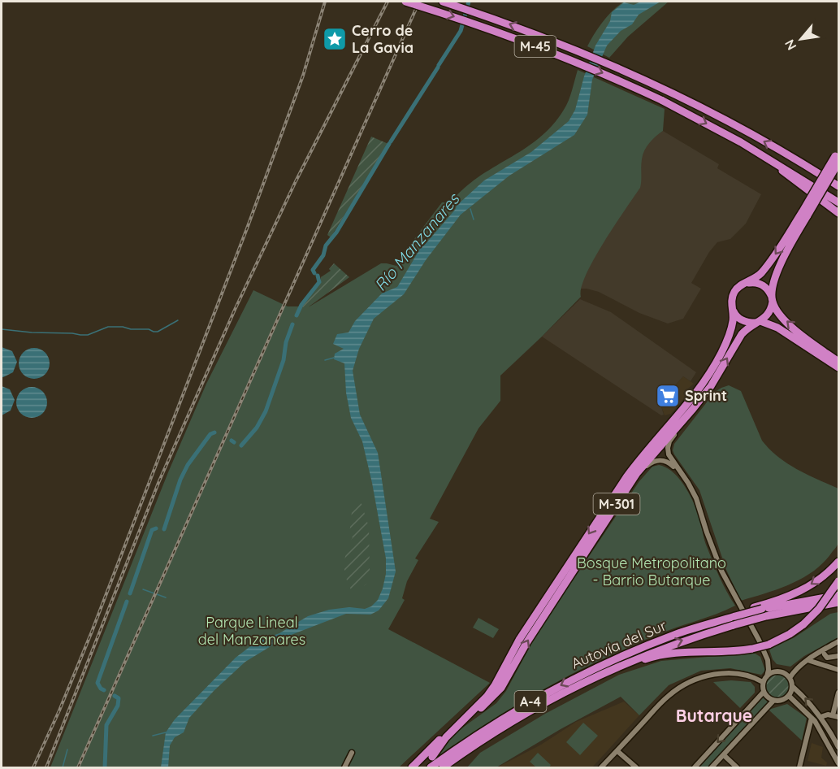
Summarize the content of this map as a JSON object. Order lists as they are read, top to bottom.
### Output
{
  "streets": {
    "highway": [
      "M-45",
      "M-301",
      "Autovía del Sur",
      "A-4"
    ]
  },
  "districts": ["Butarque"],
  "water": ["Río Manzanares"],
  "parks": ["Bosque Metropolitano - Barrio Butarque", "Parque Lineal del Manzanares"],
  "places": {
    "place": ["Cerro de La Gavia"],
    "supermarket": ["Sprint"]
  },
  "north": "bottom left"
}
